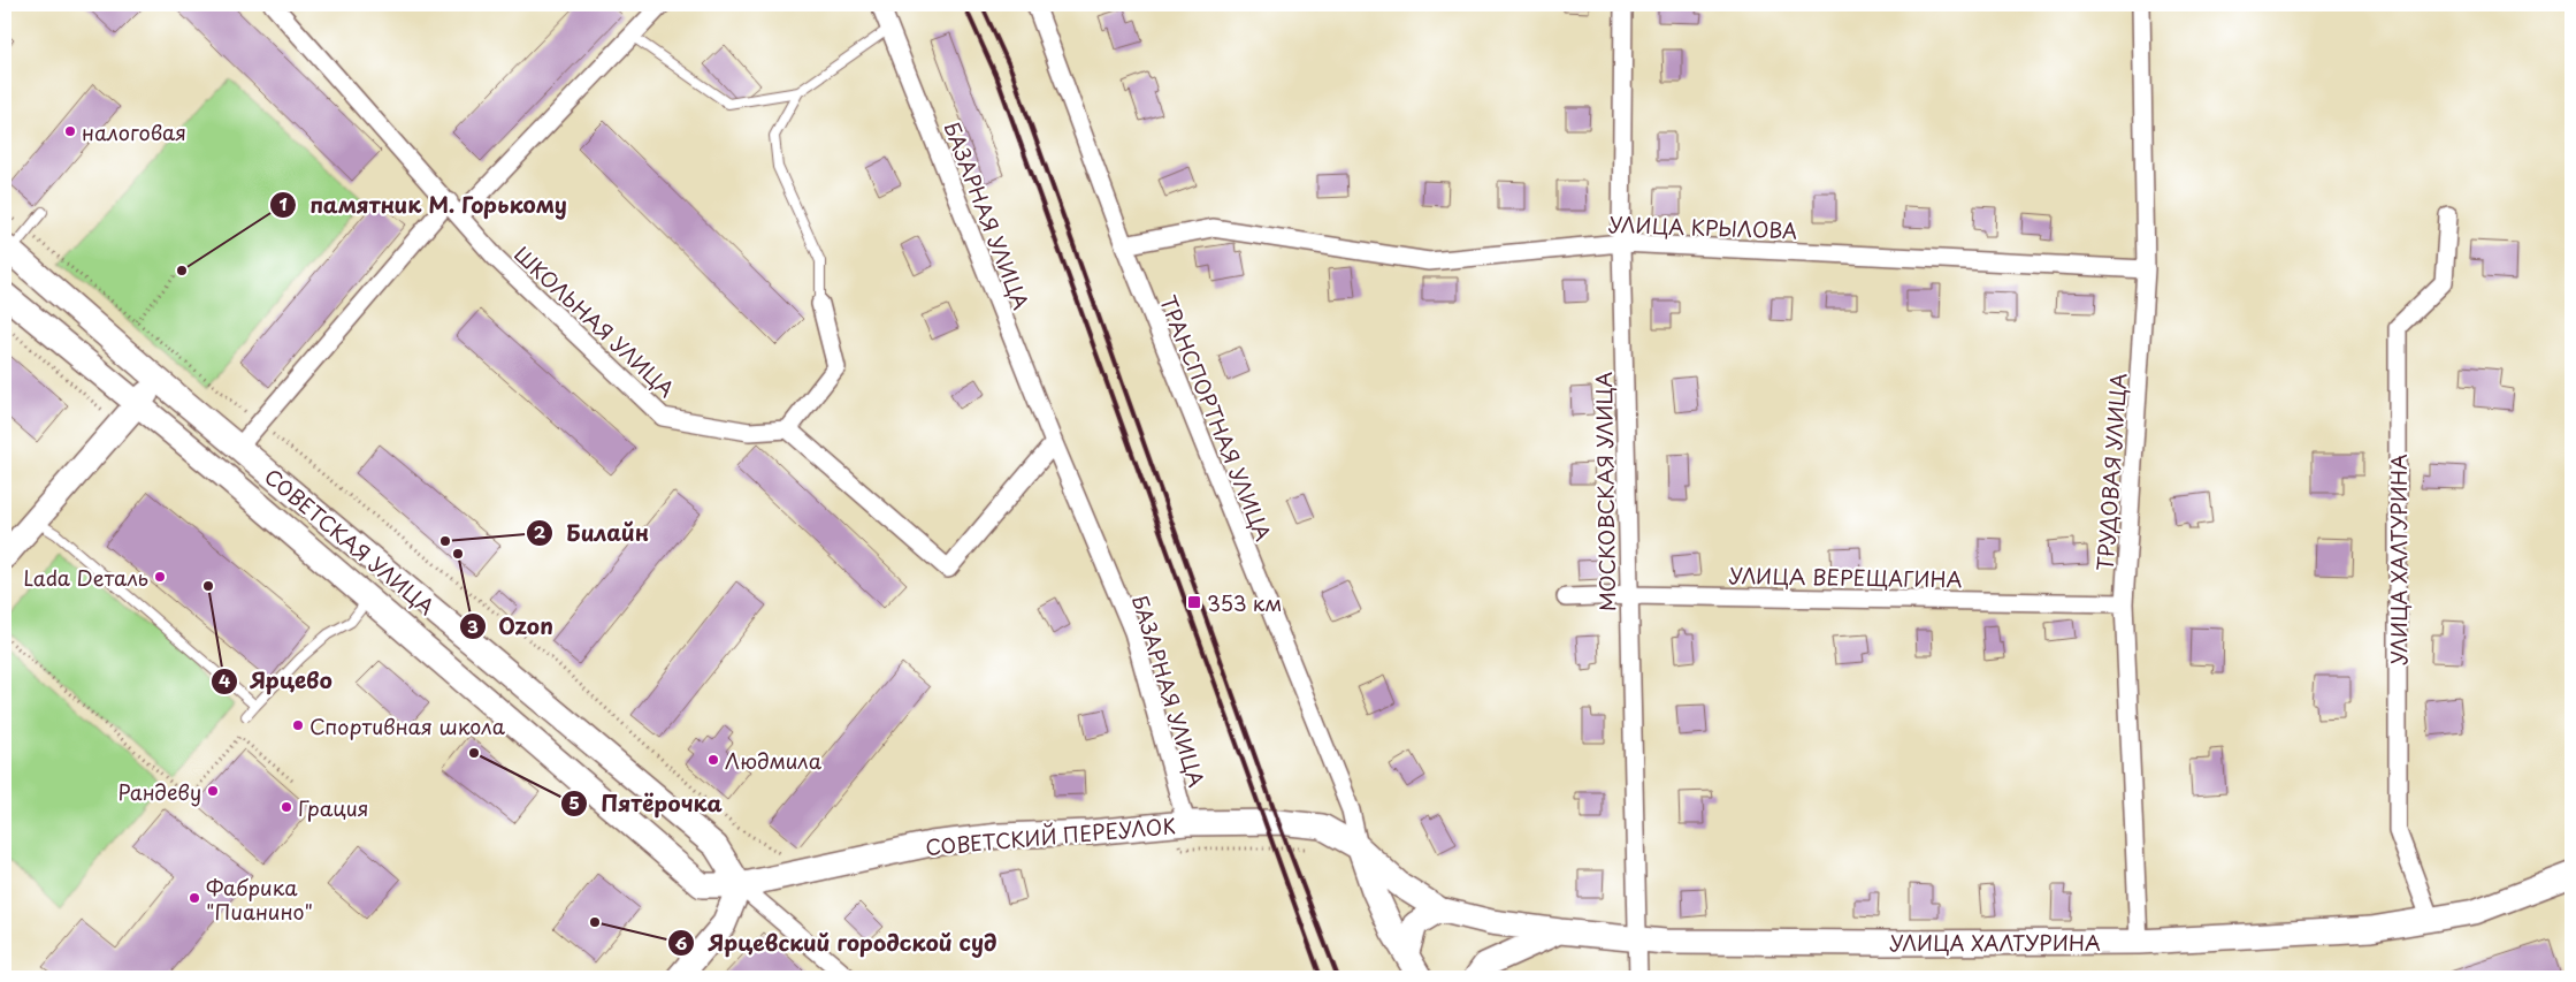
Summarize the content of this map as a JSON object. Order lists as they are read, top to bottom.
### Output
{
  "streets": {
    "main road": ["СОВЕТСКАЯ УЛИЦА", "УЛИЦА ХАЛТУРИНА", "СОВЕТСКИЙ ПЕРЕУЛОК"],
    "street": [
      "БАЗАРНАЯ УЛИЦА",
      "УЛИЦА КРЫЛОВА",
      "ШКОЛЬНАЯ УЛИЦА",
      "ТРАНСПОРТНАЯ УЛИЦА",
      "ТРУДОВАЯ УЛИЦА",
      "МОСКОВСКАЯ УЛИЦА",
      "УЛИЦА ВЕРЕЩАГИНА"
    ]
  },
  "crossings": [
    ["БАЗАРНАЯ УЛИЦА", "СОВЕТСКИЙ ПЕРЕУЛОК"],
    ["УЛИЦА КРЫЛОВА", "ТРАНСПОРТНАЯ УЛИЦА"],
    ["УЛИЦА КРЫЛОВА", "ТРУДОВАЯ УЛИЦА"],
    ["УЛИЦА КРЫЛОВА", "МОСКОВСКАЯ УЛИЦА"],
    ["ТРАНСПОРТНАЯ УЛИЦА", "СОВЕТСКИЙ ПЕРЕУЛОК"],
    ["ТРУДОВАЯ УЛИЦА", "УЛИЦА ХАЛТУРИНА"],
    ["ТРУДОВАЯ УЛИЦА", "УЛИЦА ВЕРЕЩАГИНА"],
    ["МОСКОВСКАЯ УЛИЦА", "УЛИЦА ХАЛТУРИНА"],
    ["МОСКОВСКАЯ УЛИЦА", "УЛИЦА ВЕРЕЩАГИНА"],
    ["СОВЕТСКАЯ УЛИЦА", "СОВЕТСКИЙ ПЕРЕУЛОК"],
    ["УЛИЦА ХАЛТУРИНА", "СОВЕТСКИЙ ПЕРЕУЛОК"]
  ],
  "places": {
    "other": [
      "налоговая",
      "памятник М. Горькому",
      "Билайн",
      "Ozon",
      "Lada Dеталь",
      "Ярцево",
      "Спортивная школа",
      "Пятёрочка",
      "Людмила",
      "Рандеву",
      "Грация",
      "Фабрика \"Пианино\"",
      "Ярцевский городской суд"
    ],
    "transit": ["353 км"]
  }
}
